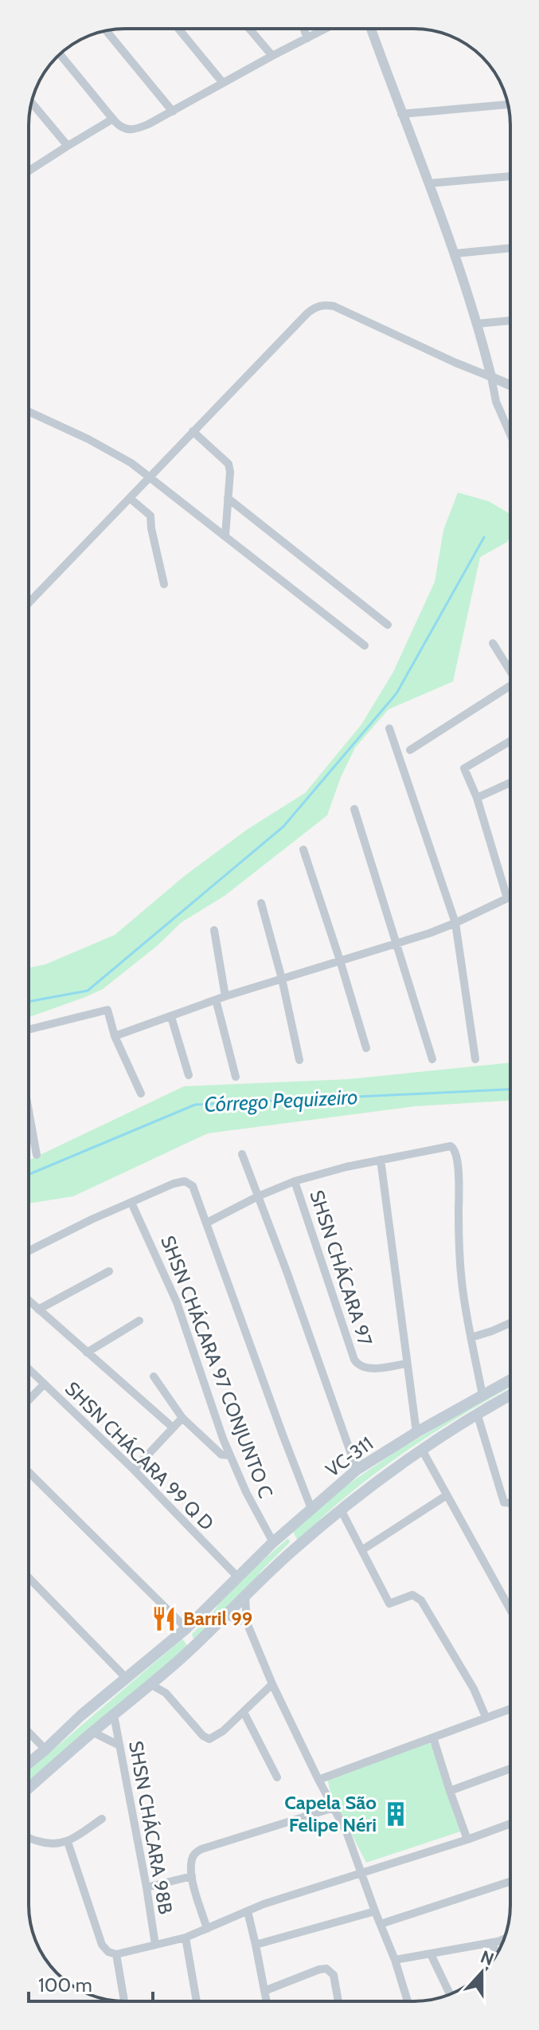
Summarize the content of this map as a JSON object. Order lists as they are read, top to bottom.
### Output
{
  "streets": {
    "main road": ["VC-311"],
    "street": [
      "SHSN CHÁCARA 97",
      "SHSN CHÁCARA 97 CONJUNTO C",
      "SHSN CHÁCARA 99 Q D",
      "SHSN CHÁCARA 98B"
    ]
  },
  "crossings": [
    ["SHSN CHÁCARA 97", "VC-311"],
    ["SHSN CHÁCARA 97 CONJUNTO C", "VC-311"],
    ["SHSN CHÁCARA 99 Q D", "VC-311"]
  ],
  "water": ["Córrego Pequizeiro"],
  "places": {
    "restaurant": ["Barril 99"],
    "building": ["Capela São Felipe Néri"]
  },
  "scale_bar": "100 m",
  "north": "top"
}
